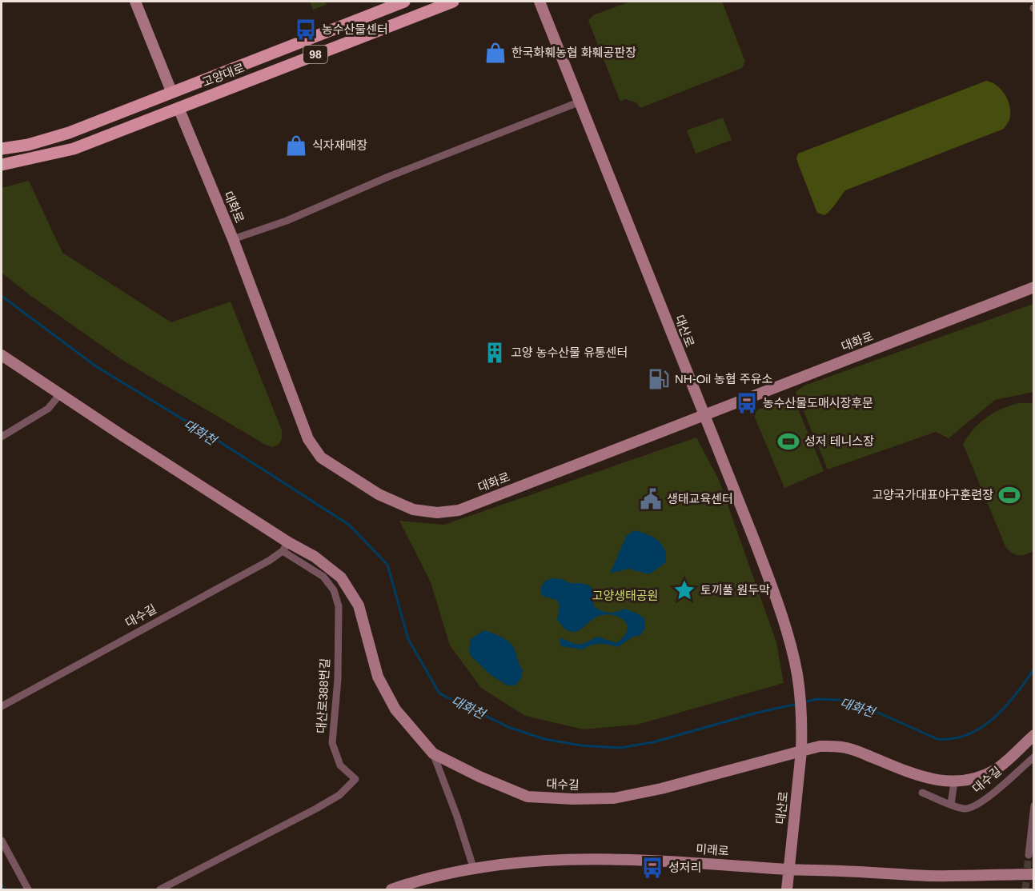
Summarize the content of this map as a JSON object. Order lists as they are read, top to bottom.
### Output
{
  "streets": {
    "main road": ["98", "고양대로"],
    "street": [
      "대화로",
      "대산로",
      "대수길",
      "대산로388번길",
      "미래로"
    ]
  },
  "crossings": [
    ["고양대로", "대화로"],
    ["대화로", "대산로"],
    ["대산로", "대수길"],
    ["대산로", "미래로"],
    ["대수길", "대산로388번길"]
  ],
  "water": ["대화천"],
  "parks": ["고양생태공원"],
  "places": {
    "bus stop": ["농수산물센터", "농수산물도매시장후문", "성저리"],
    "shop": ["한국화훼농협 화훼공판장", "식자재매장"],
    "building": ["고양 농수산물 유통센터"],
    "fuel station": ["NH-Oil 농협 주유소"],
    "sports": ["성저 테니스장", "고양국가대표야구훈련장"],
    "public building": ["생태교육센터"],
    "place": ["토끼풀 원두막"]
  }
}
